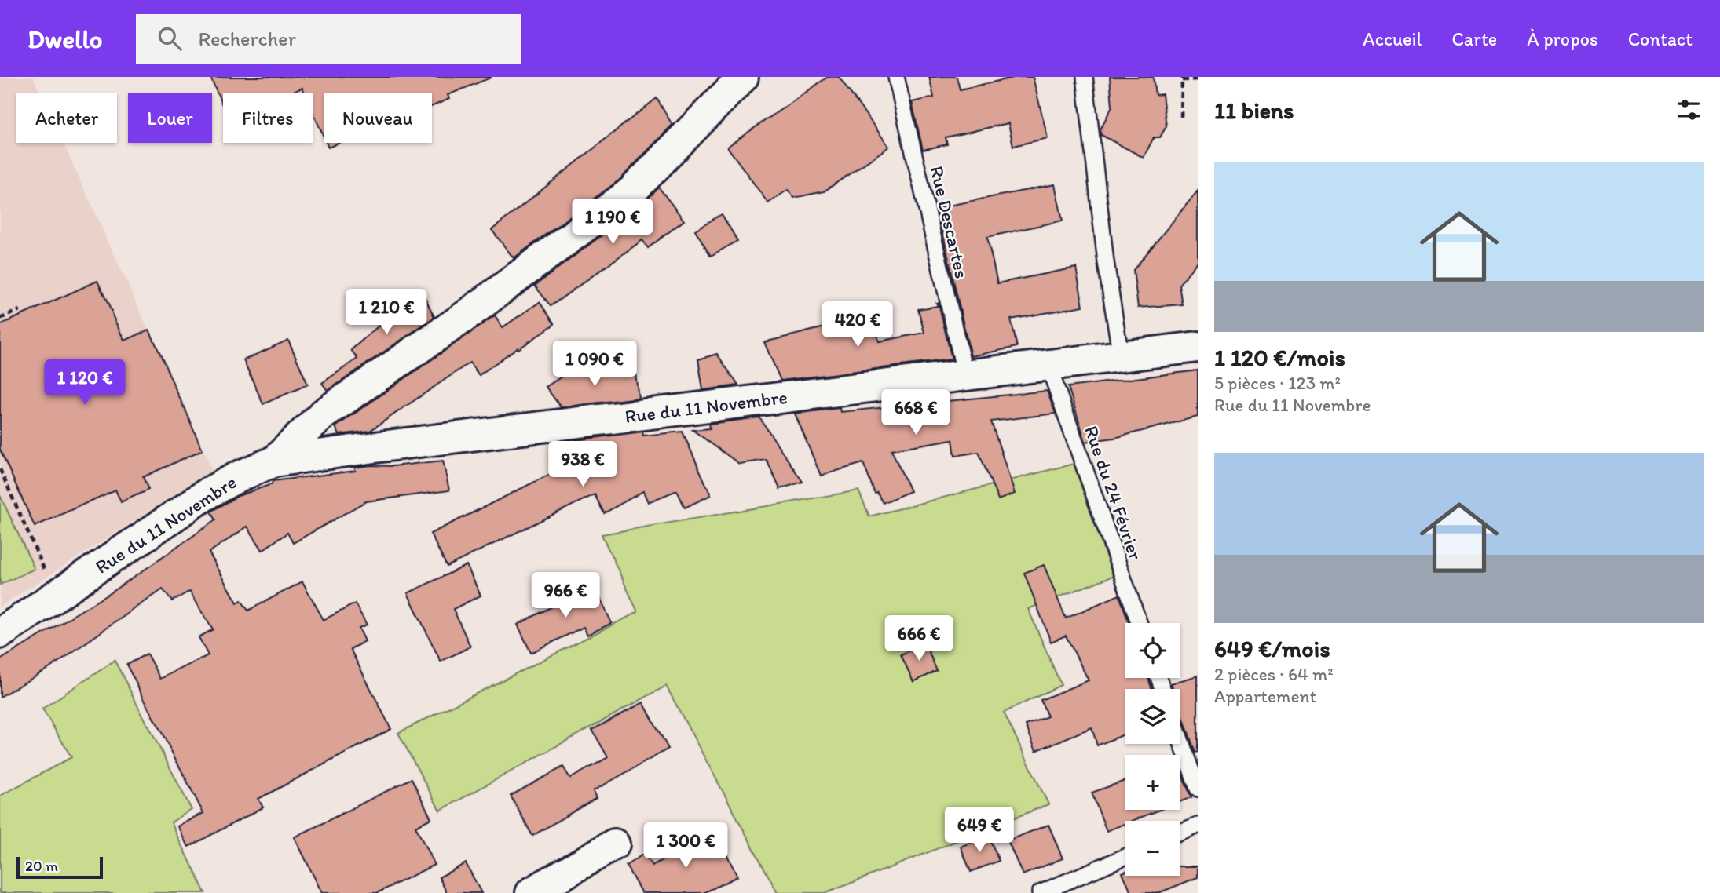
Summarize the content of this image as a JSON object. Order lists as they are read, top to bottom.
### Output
{
  "streets": {
    "main road": ["Rue du 11 Novembre"],
    "lane": ["Rue Descartes", "Rue du 24 Février"]
  },
  "crossings": [
    ["Rue Descartes", "Rue du 11 Novembre"],
    ["Rue du 11 Novembre", "Rue du 24 Février"]
  ],
  "scale_bar": "20 m",
  "page": {
    "header": "Dwello",
    "search": "Rechercher",
    "nav": [
      "Accueil",
      "Carte",
      "À propos",
      "Contact"
    ],
    "heading": "11 biens",
    "chip": [
      "Acheter",
      "Louer",
      "Filtres",
      "Nouveau"
    ],
    "list": [
      {
        "name": "1 120 €/mois",
        "note": "5 pièces · 123 m² · Rue du 11 Novembre"
      },
      {
        "name": "649 €/mois",
        "note": "2 pièces · 64 m² · Appartement"
      }
    ],
    "price": [
      "1 190 €",
      "1 210 €",
      "420 €",
      "1 090 €",
      "1 120 €",
      "668 €",
      "938 €",
      "966 €",
      "666 €",
      "649 €",
      "1 300 €"
    ],
    "map_buttons": ["+", "−"],
    "scale": "20 m"
  }
}
